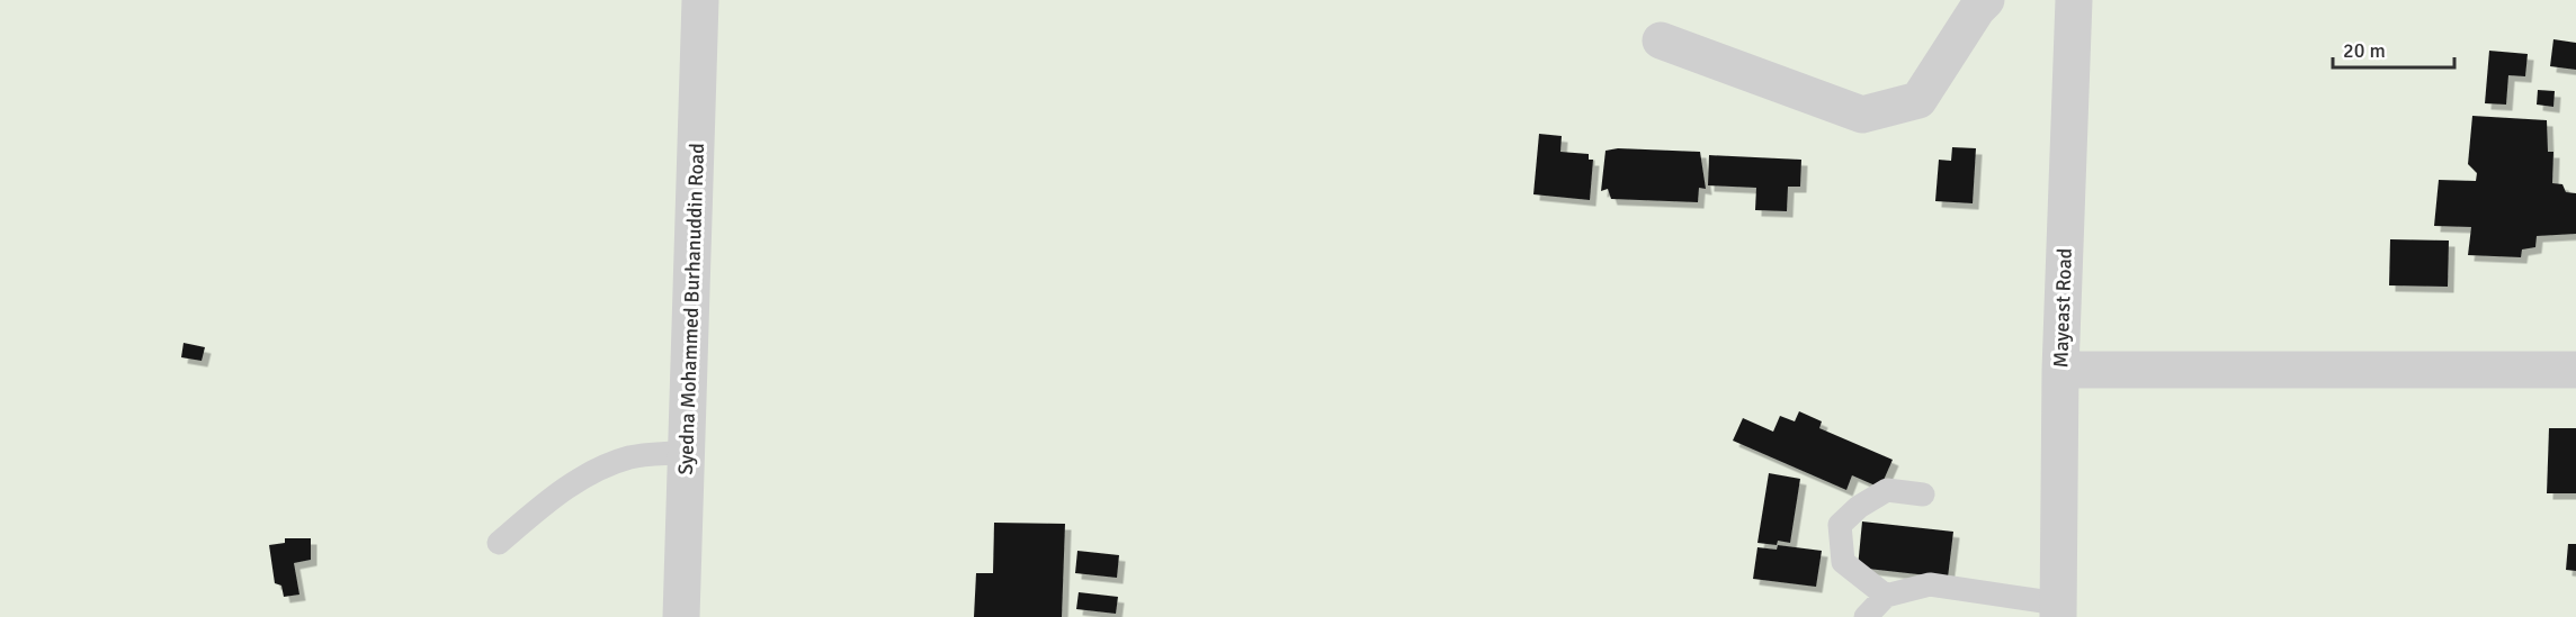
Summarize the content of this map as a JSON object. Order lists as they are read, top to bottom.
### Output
{
  "streets": {
    "street": ["Mayeast Road", "Syedna Mohammed Burhanuddin Road"]
  },
  "scale_bar": "20 m"
}
